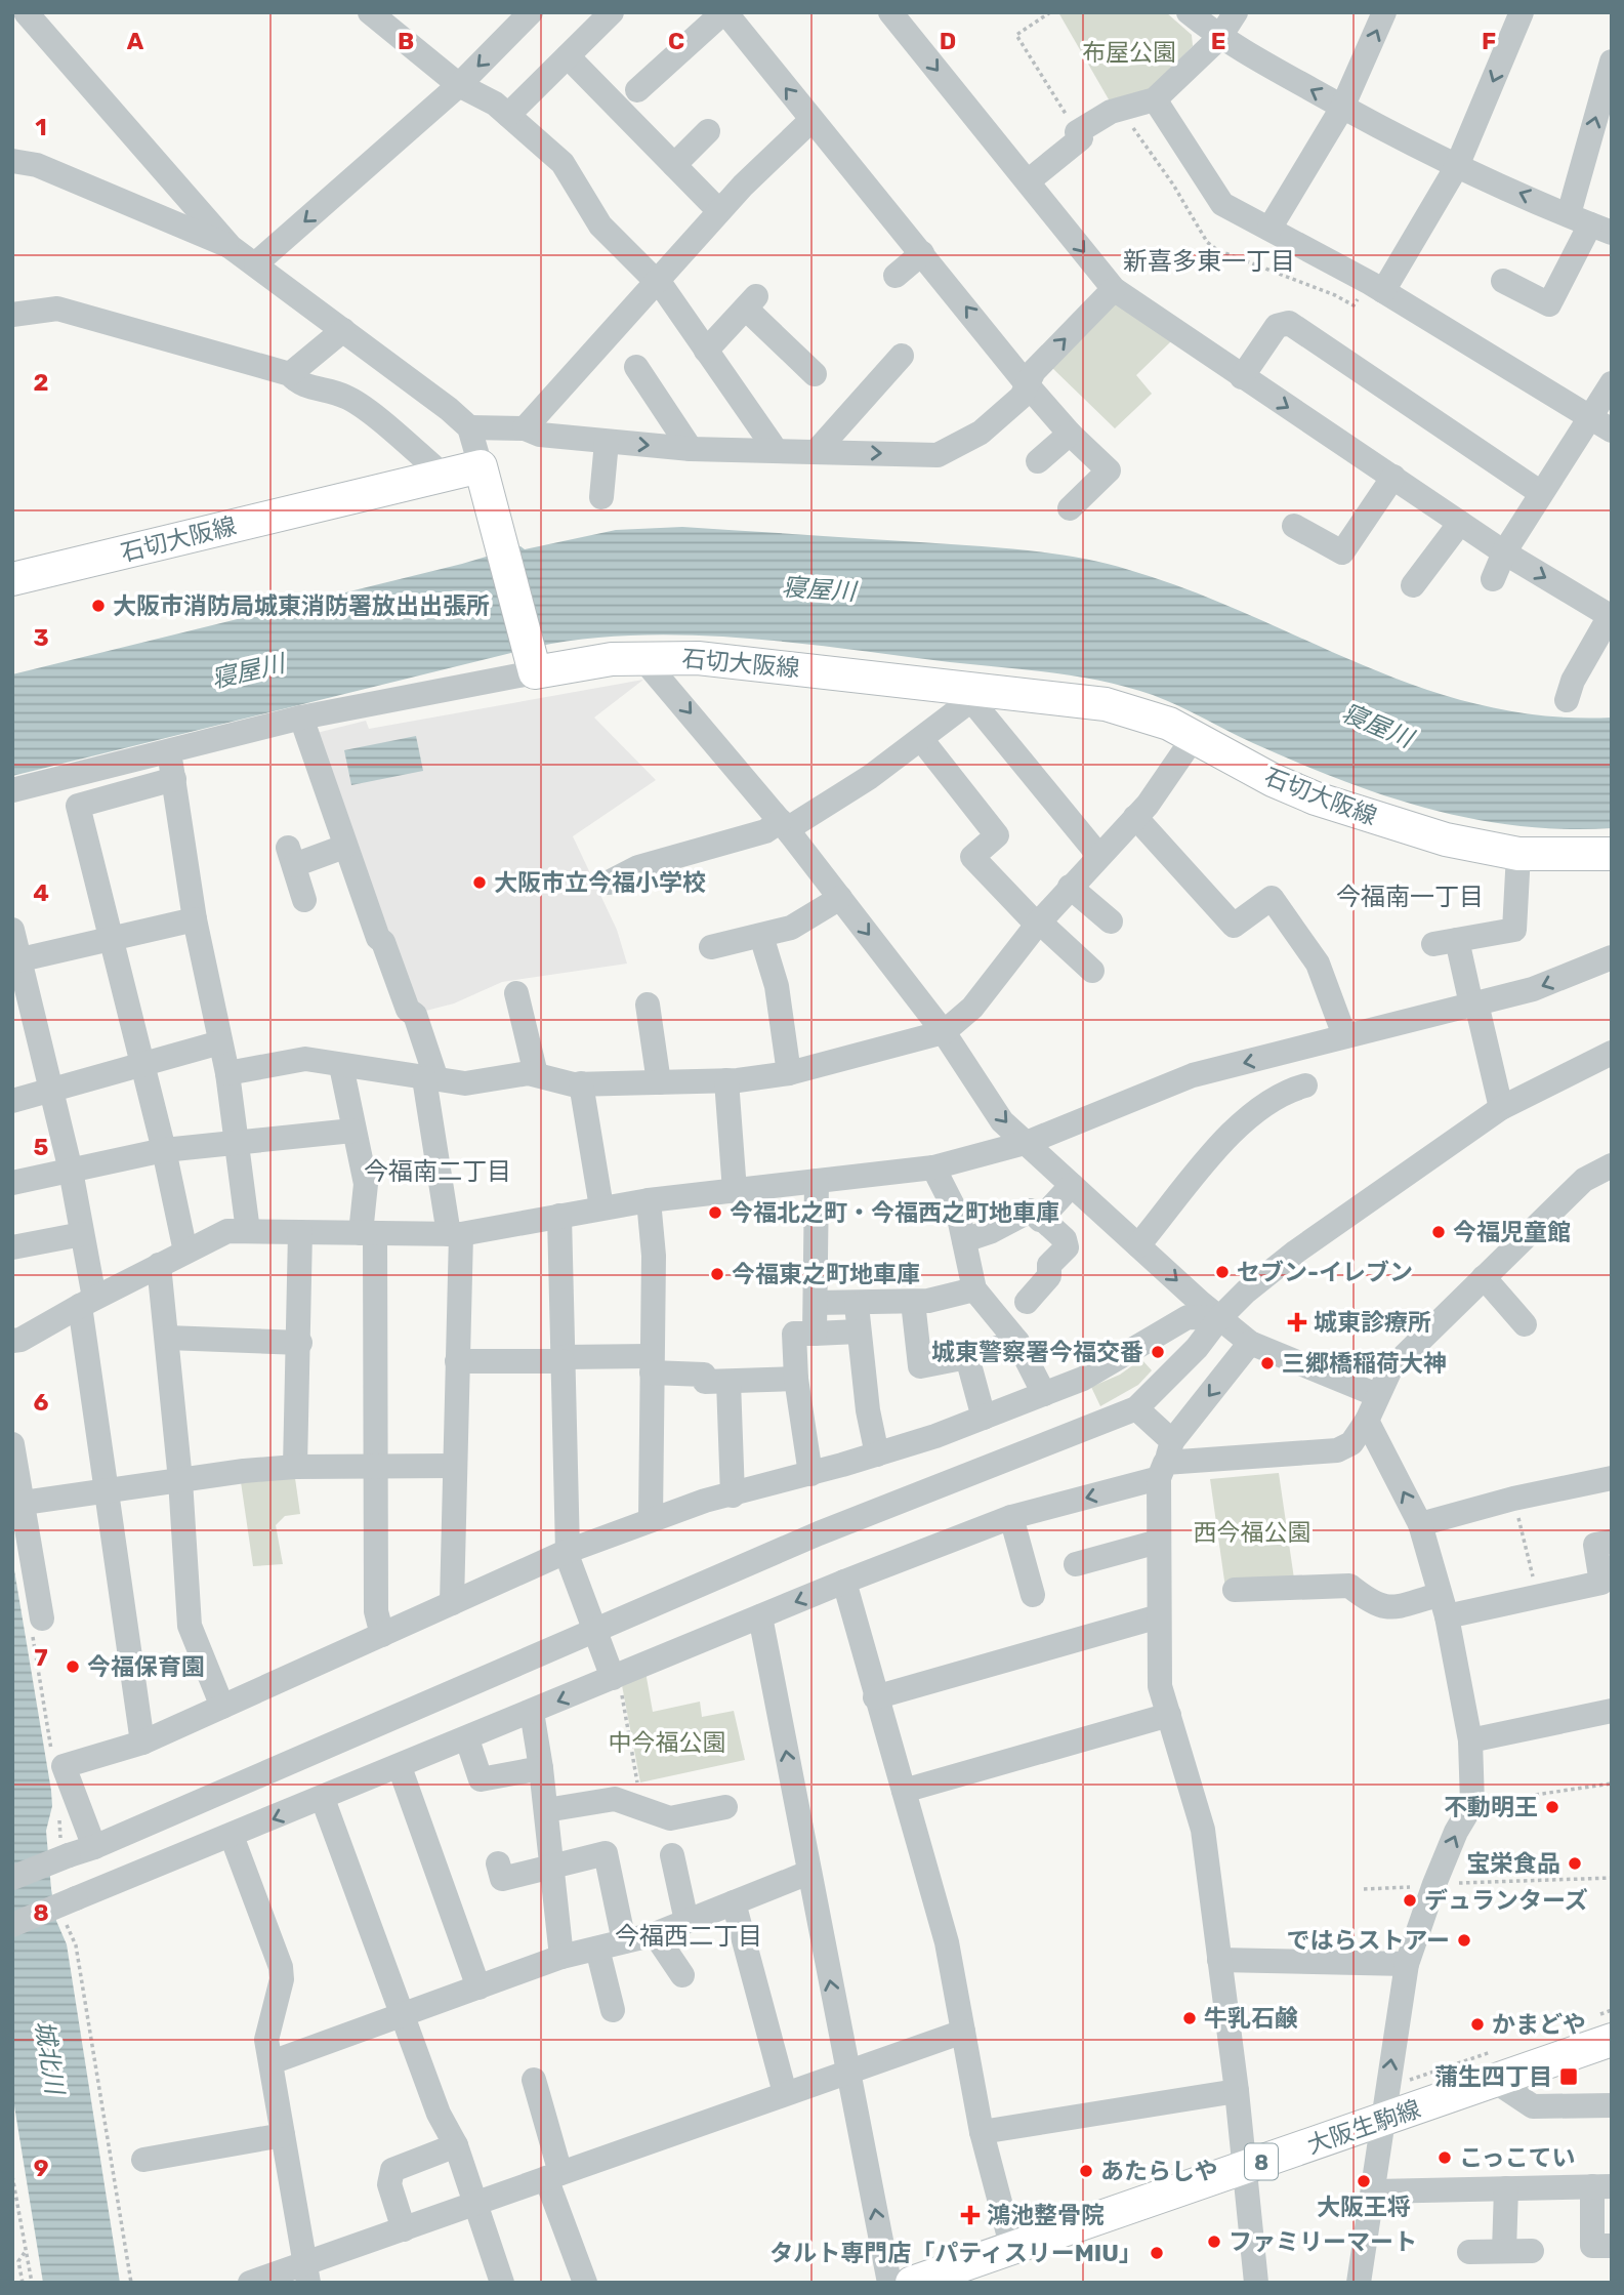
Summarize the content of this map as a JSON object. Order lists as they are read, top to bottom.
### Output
{
  "streets": {
    "main road": ["石切大阪線", "大阪生駒線", "8"]
  },
  "districts": [
    "新喜多東一丁目",
    "今福南一丁目",
    "今福南二丁目",
    "今福西二丁目"
  ],
  "water": ["寝屋川", "城北川"],
  "parks": ["布屋公園", "西今福公園", "中今福公園"],
  "places": {
    "other": [
      "大阪市消防局城東消防署放出出張所",
      "大阪市立今福小学校",
      "今福北之町・今福西之町地車庫",
      "今福児童館",
      "セブン-イレブン",
      "今福東之町地車庫",
      "城東警察署今福交番",
      "三郷橋稲荷大神",
      "今福保育園",
      "不動明王",
      "宝栄食品",
      "デュランターズ",
      "ではらストアー",
      "牛乳石鹸",
      "かまどや",
      "こっこてい",
      "あたらしや",
      "大阪王将",
      "ファミリーマート",
      "タルト専門店「パティスリーMIU」"
    ],
    "health": ["城東診療所", "鴻池整骨院"],
    "transit": ["蒲生四丁目"]
  },
  "grid": {
    "columns": [
      "A",
      "B",
      "C",
      "D",
      "E",
      "F"
    ],
    "rows": [
      "1",
      "2",
      "3",
      "4",
      "5",
      "6",
      "7",
      "8",
      "9"
    ]
  }
}
